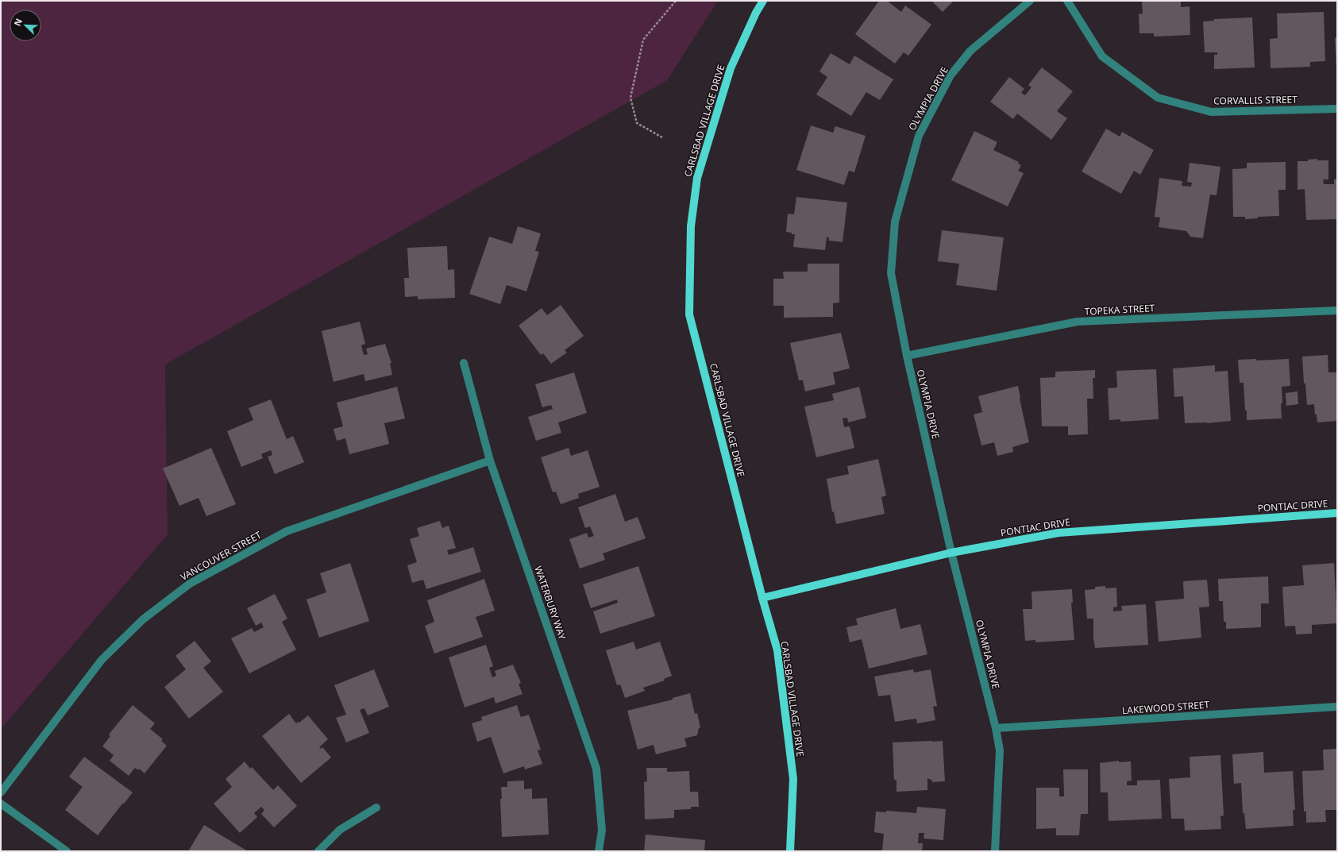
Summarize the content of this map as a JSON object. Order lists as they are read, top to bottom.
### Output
{
  "streets": {
    "main road": ["CARLSBAD VILLAGE DRIVE", "PONTIAC DRIVE"],
    "street": [
      "OLYMPIA DRIVE",
      "CORVALLIS STREET",
      "TOPEKA STREET",
      "VANCOUVER STREET",
      "WATERBURY WAY",
      "LAKEWOOD STREET"
    ]
  },
  "crossings": [
    ["OLYMPIA DRIVE", "TOPEKA STREET"],
    ["OLYMPIA DRIVE", "PONTIAC DRIVE"],
    ["OLYMPIA DRIVE", "LAKEWOOD STREET"],
    ["CARLSBAD VILLAGE DRIVE", "PONTIAC DRIVE"],
    ["VANCOUVER STREET", "WATERBURY WAY"]
  ],
  "north": "top left"
}
